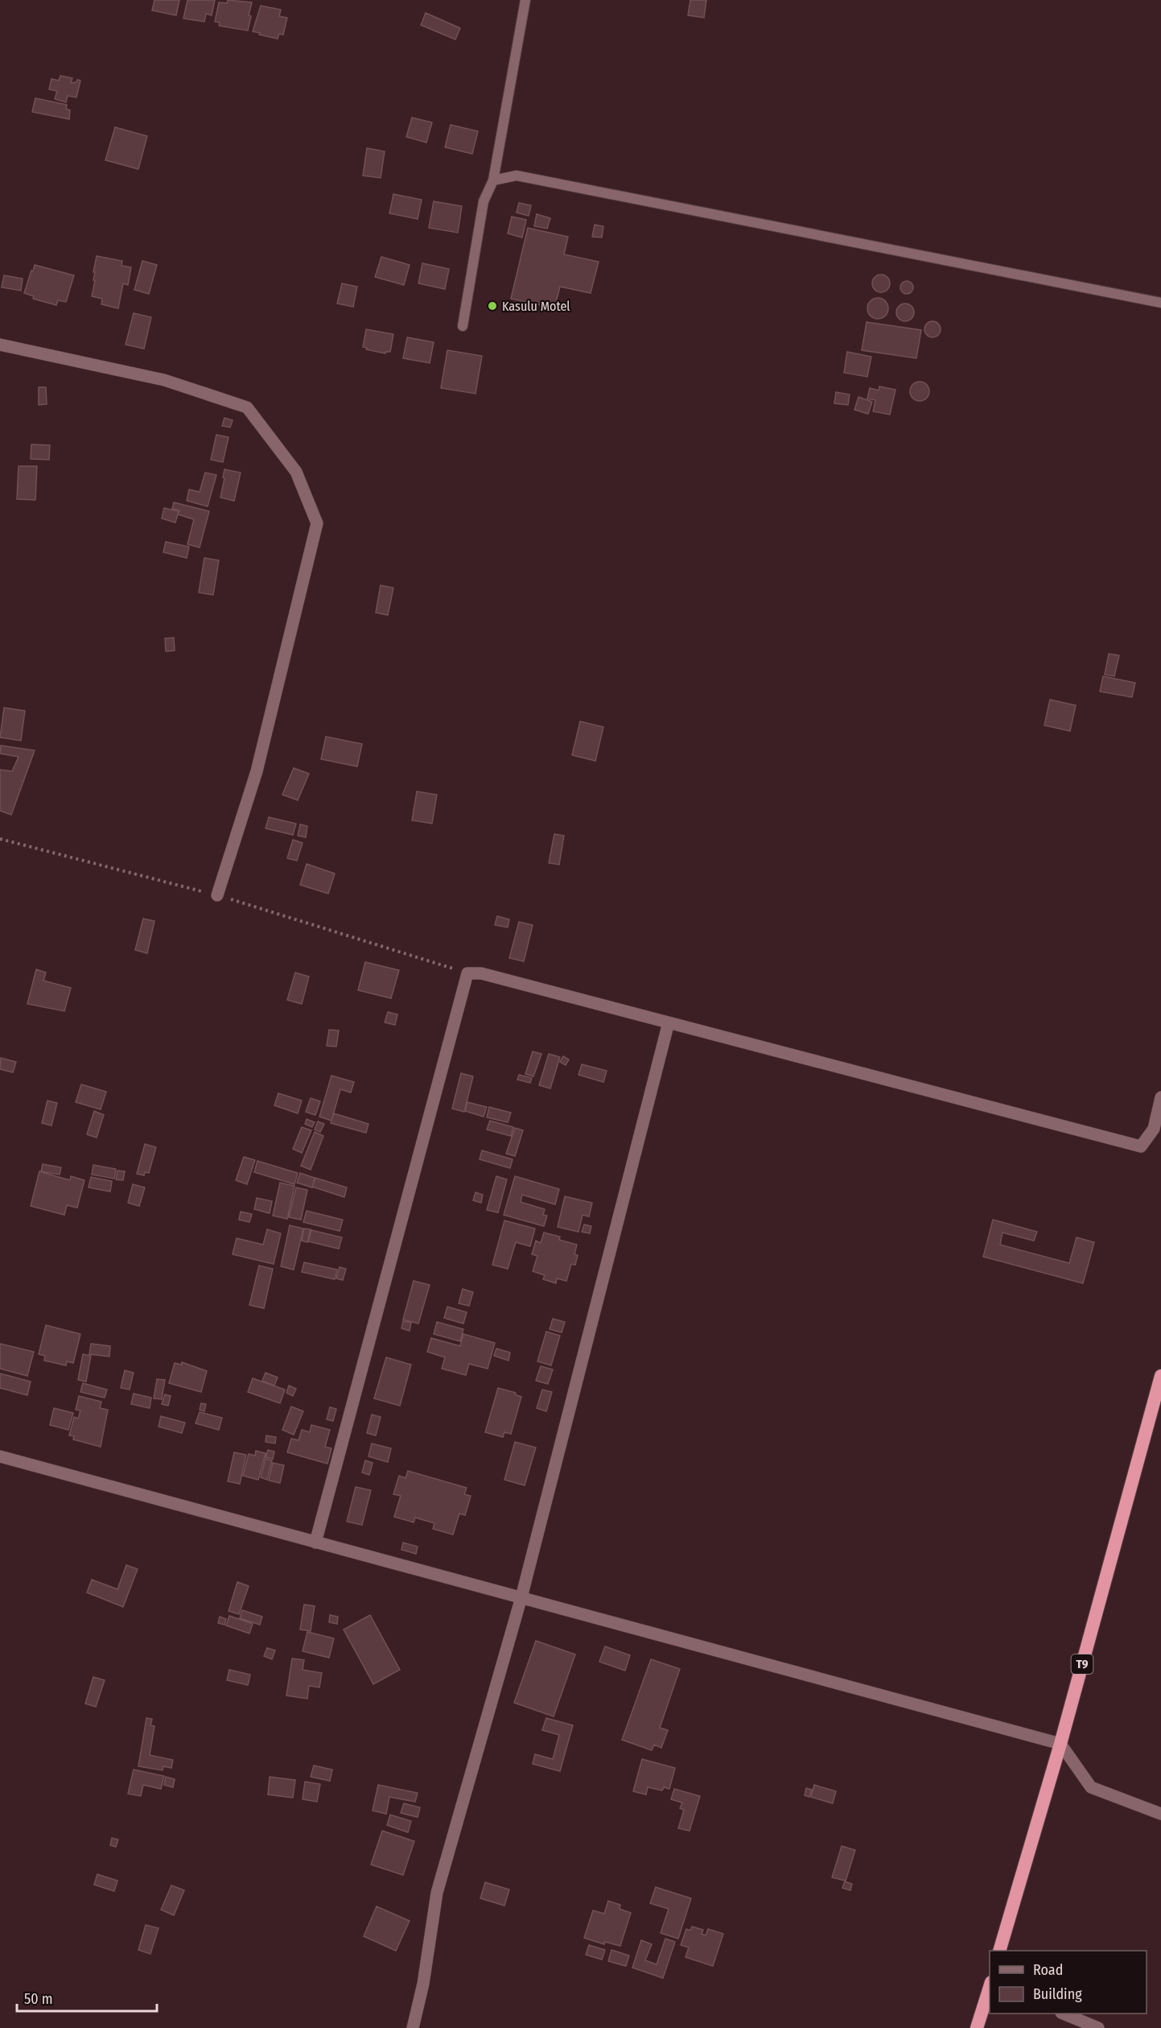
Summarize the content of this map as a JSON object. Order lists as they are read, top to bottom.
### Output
{
  "streets": {
    "highway": ["T9"]
  },
  "places": ["Kasulu Motel"],
  "legend": ["Road", "Building"],
  "scale_bar": "50 m"
}
